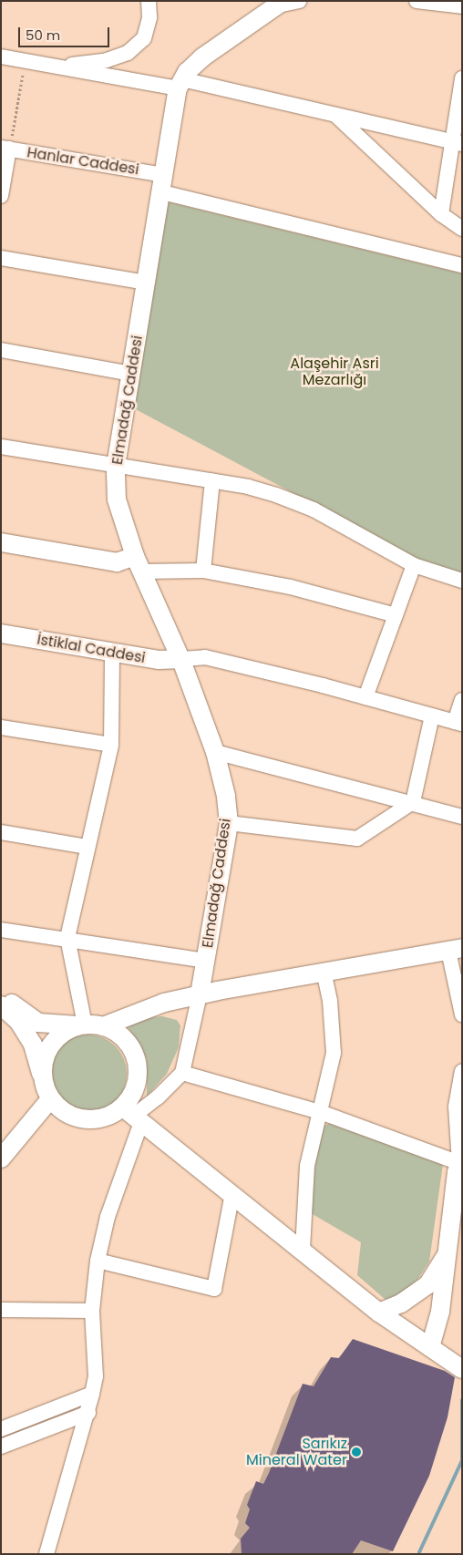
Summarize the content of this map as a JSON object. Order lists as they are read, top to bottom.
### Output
{
  "streets": {
    "street": ["Hanlar Caddesi", "Elmadağ Caddesi", "İstiklal Caddesi"]
  },
  "crossings": [
    ["Hanlar Caddesi", "Elmadağ Caddesi"],
    ["Elmadağ Caddesi", "İstiklal Caddesi"]
  ],
  "parks": ["Alaşehir Asri Mezarlığı"],
  "places": ["Sarıkız Mineral Water"],
  "scale_bar": "50 m"
}
